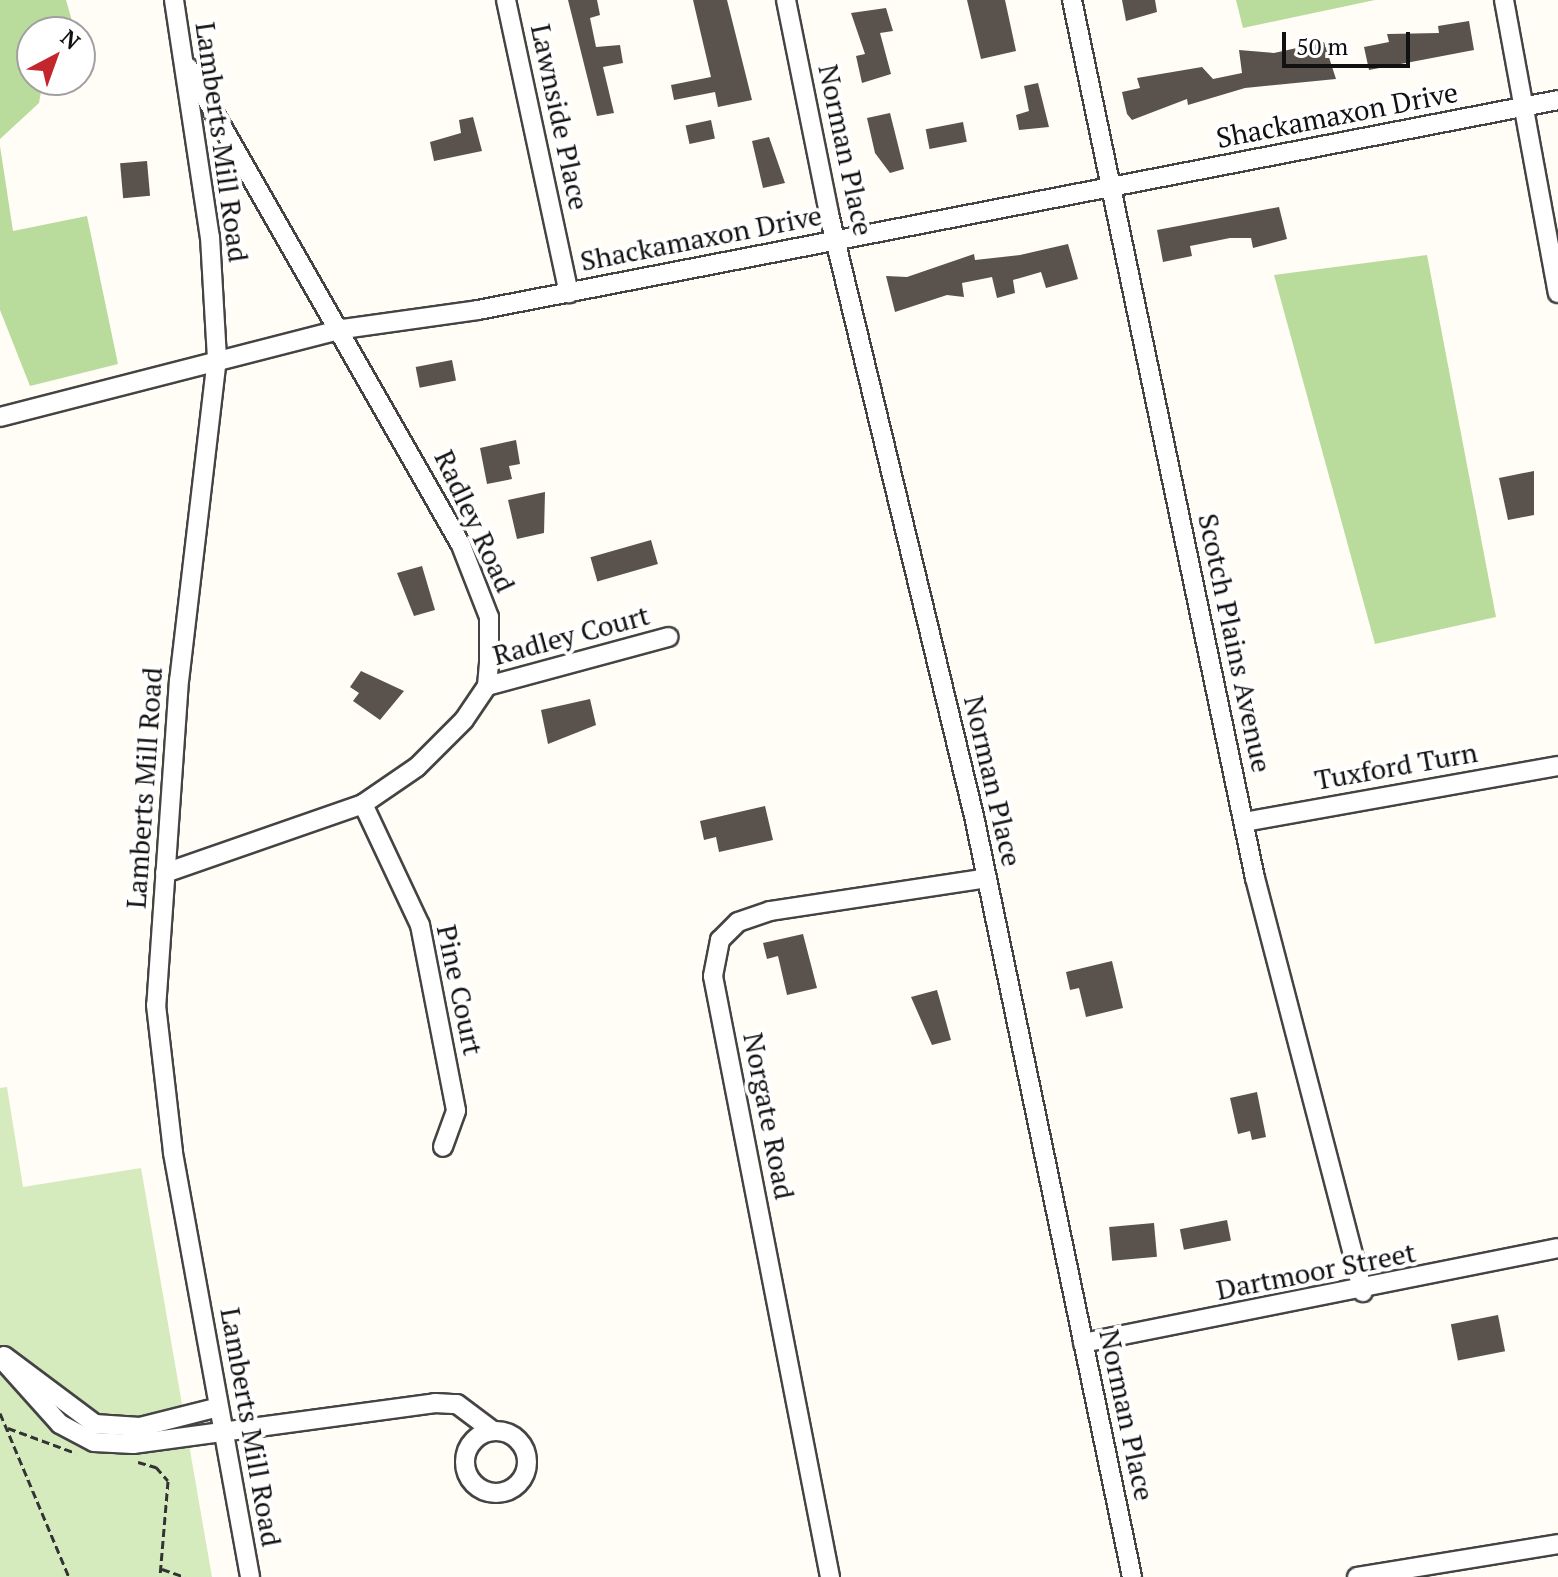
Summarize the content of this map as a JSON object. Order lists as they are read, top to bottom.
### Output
{
  "streets": {
    "street": [
      "Shackamaxon Drive",
      "Lawnside Place",
      "Lamberts Mill Road",
      "Norman Place",
      "Radley Road",
      "Radley Court",
      "Scotch Plains Avenue",
      "Tuxford Turn",
      "Pine Court",
      "Norgate Road",
      "Dartmoor Street"
    ]
  },
  "crossings": [
    ["Shackamaxon Drive", "Lawnside Place"],
    ["Shackamaxon Drive", "Lamberts Mill Road"],
    ["Shackamaxon Drive", "Norman Place"],
    ["Shackamaxon Drive", "Radley Road"],
    ["Shackamaxon Drive", "Scotch Plains Avenue"],
    ["Lamberts Mill Road", "Radley Road"],
    ["Norman Place", "Norgate Road"],
    ["Norman Place", "Dartmoor Street"],
    ["Radley Road", "Radley Court"],
    ["Scotch Plains Avenue", "Tuxford Turn"],
    ["Scotch Plains Avenue", "Dartmoor Street"]
  ],
  "scale_bar": "50 m",
  "north": "top right"
}
